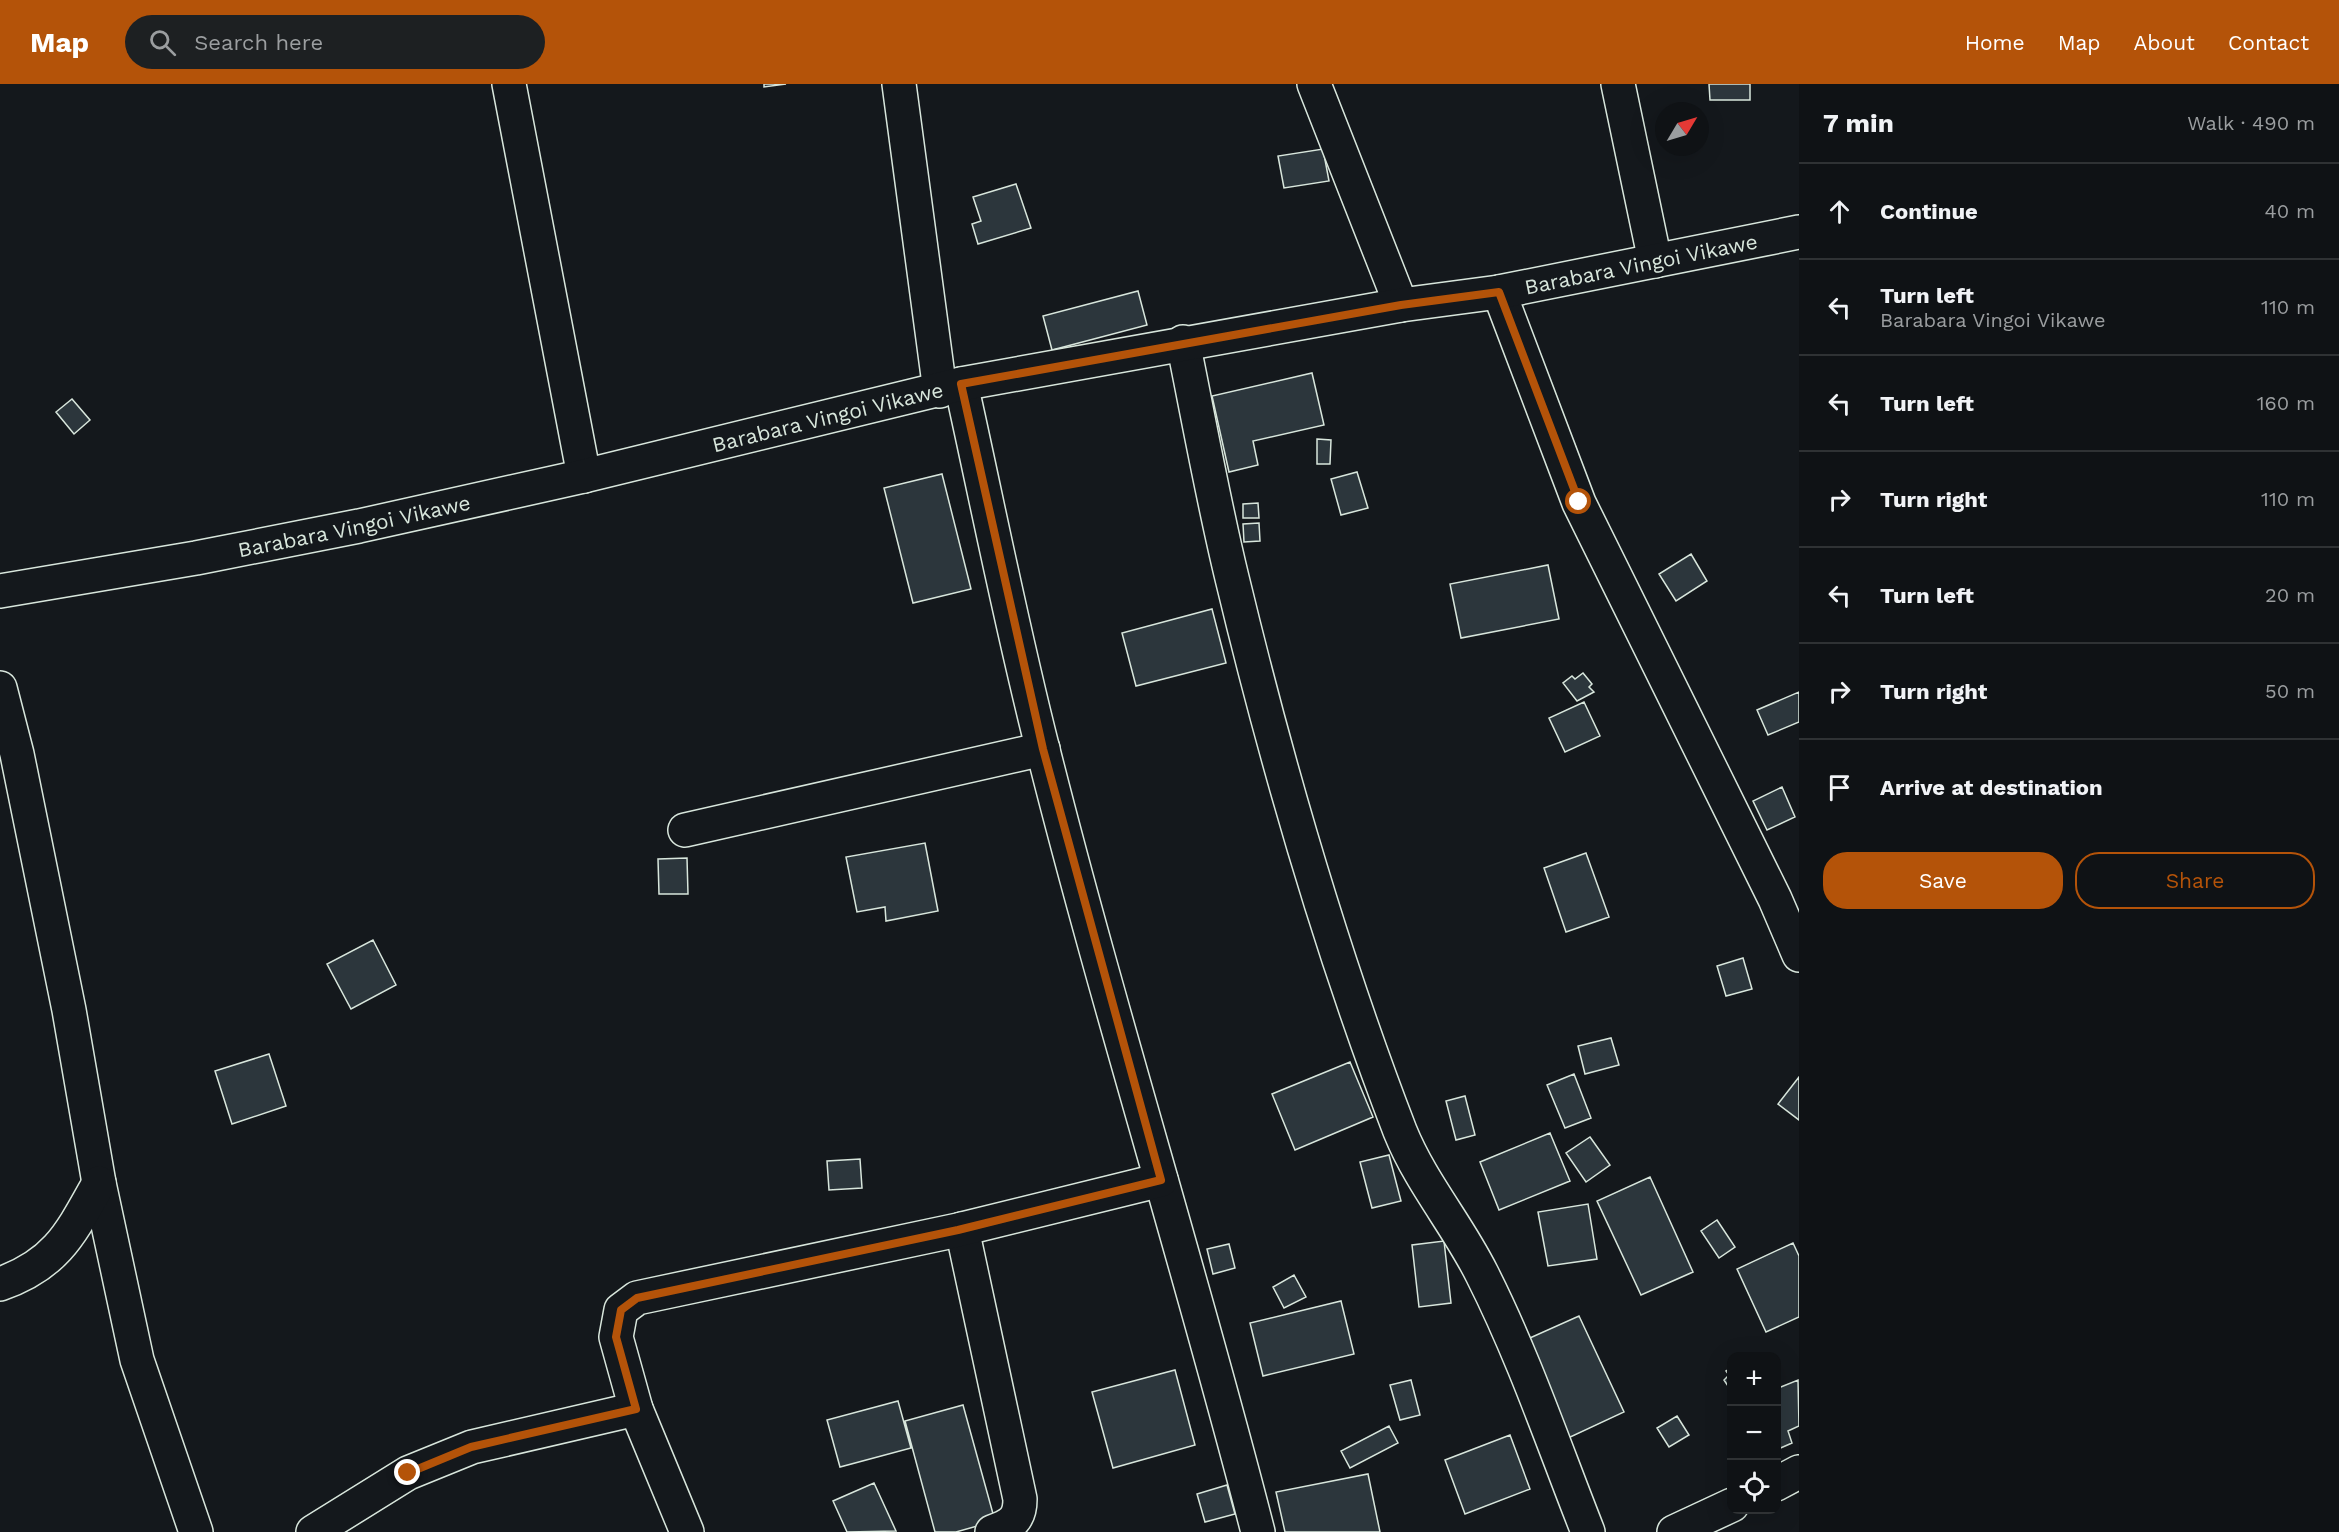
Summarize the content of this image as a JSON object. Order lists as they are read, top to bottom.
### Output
{
  "streets": {
    "street": ["Barabara Vingoi Vikawe"]
  },
  "north": "top right",
  "page": {
    "header": "Map",
    "search": "Search here",
    "nav": [
      "Home",
      "Map",
      "About",
      "Contact"
    ],
    "heading": ["7 min", "Walk · 490 m"],
    "list": [
      ["Continue", "40 m"],
      ["Turn left", "Barabara Vingoi Vikawe", "110 m"],
      ["Turn left", "160 m"],
      ["Turn right", "110 m"],
      ["Turn left", "20 m"],
      ["Turn right", "50 m"],
      "Arrive at destination"
    ],
    "buttons": ["Save", "Share"],
    "map_buttons": ["+", "−"]
  }
}
